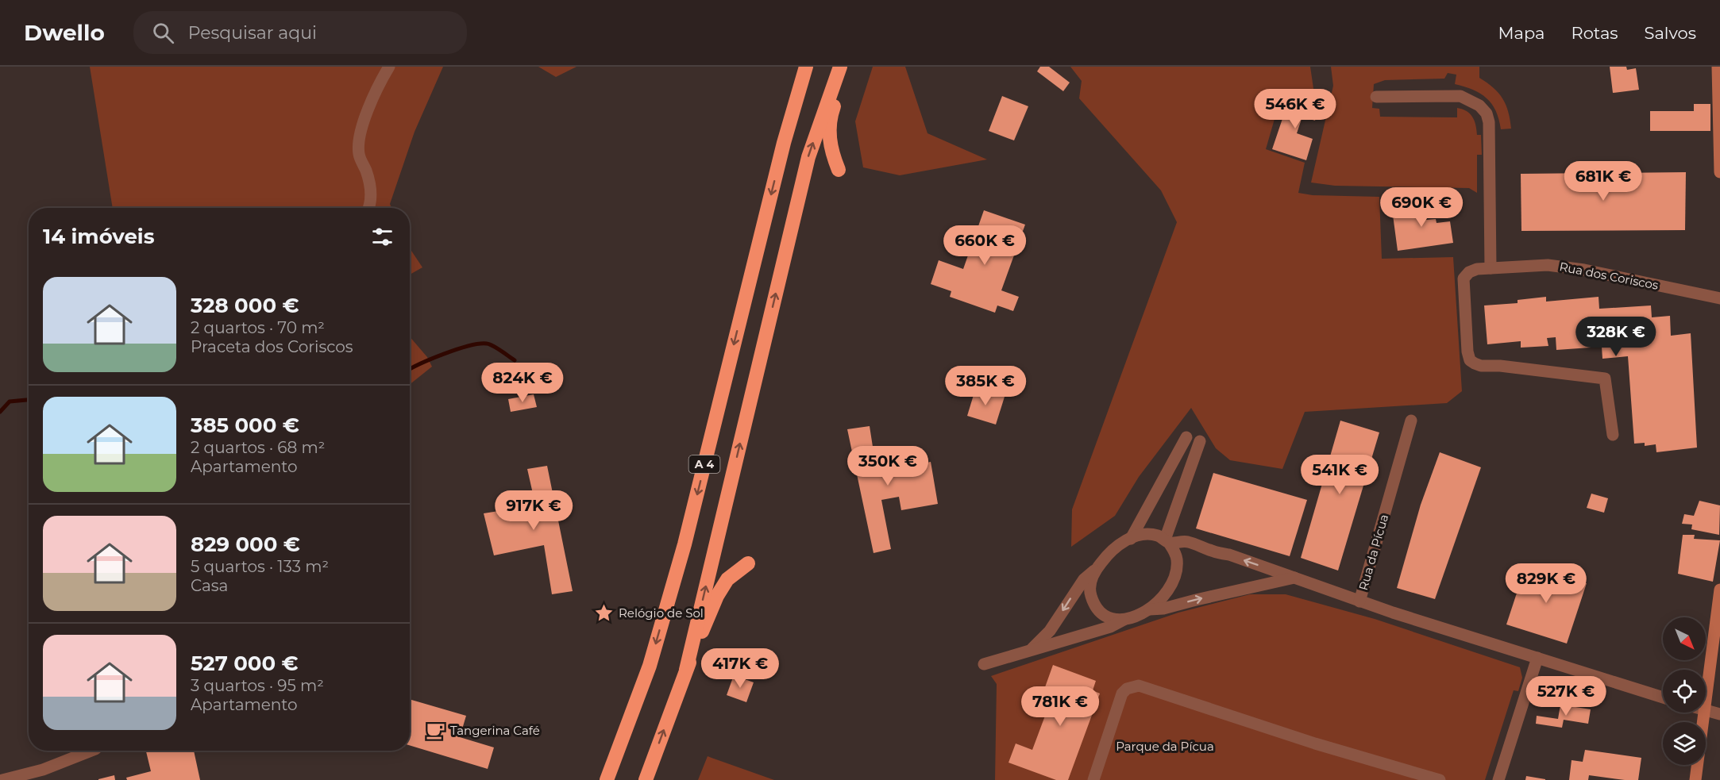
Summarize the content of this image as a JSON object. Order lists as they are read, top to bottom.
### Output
{
  "streets": {
    "highway": ["A 4"],
    "street": ["Rua dos Coriscos", "Rua da Pícua"]
  },
  "parks": ["Parque da Pícua"],
  "places": {
    "place": ["Relógio de Sol"],
    "cafe": ["Tangerina Café"]
  },
  "north": "bottom right",
  "page": {
    "header": "Dwello",
    "search": "Pesquisar aqui",
    "nav": ["Mapa", "Rotas", "Salvos"],
    "price": [
      "546K €",
      "681K €",
      "690K €",
      "660K €",
      "328K €",
      "824K €",
      "385K €",
      "350K €",
      "541K €",
      "917K €",
      "829K €",
      "417K €",
      "527K €",
      "781K €"
    ],
    "heading": "14 imóveis",
    "list": [
      {
        "name": "328 000 €",
        "note": "2 quartos · 70 m² · Praceta dos Coriscos"
      },
      {
        "name": "385 000 €",
        "note": "2 quartos · 68 m² · Apartamento"
      },
      {
        "name": "829 000 €",
        "note": "5 quartos · 133 m² · Casa"
      },
      {
        "name": "527 000 €",
        "note": "3 quartos · 95 m² · Apartamento"
      }
    ]
  }
}
